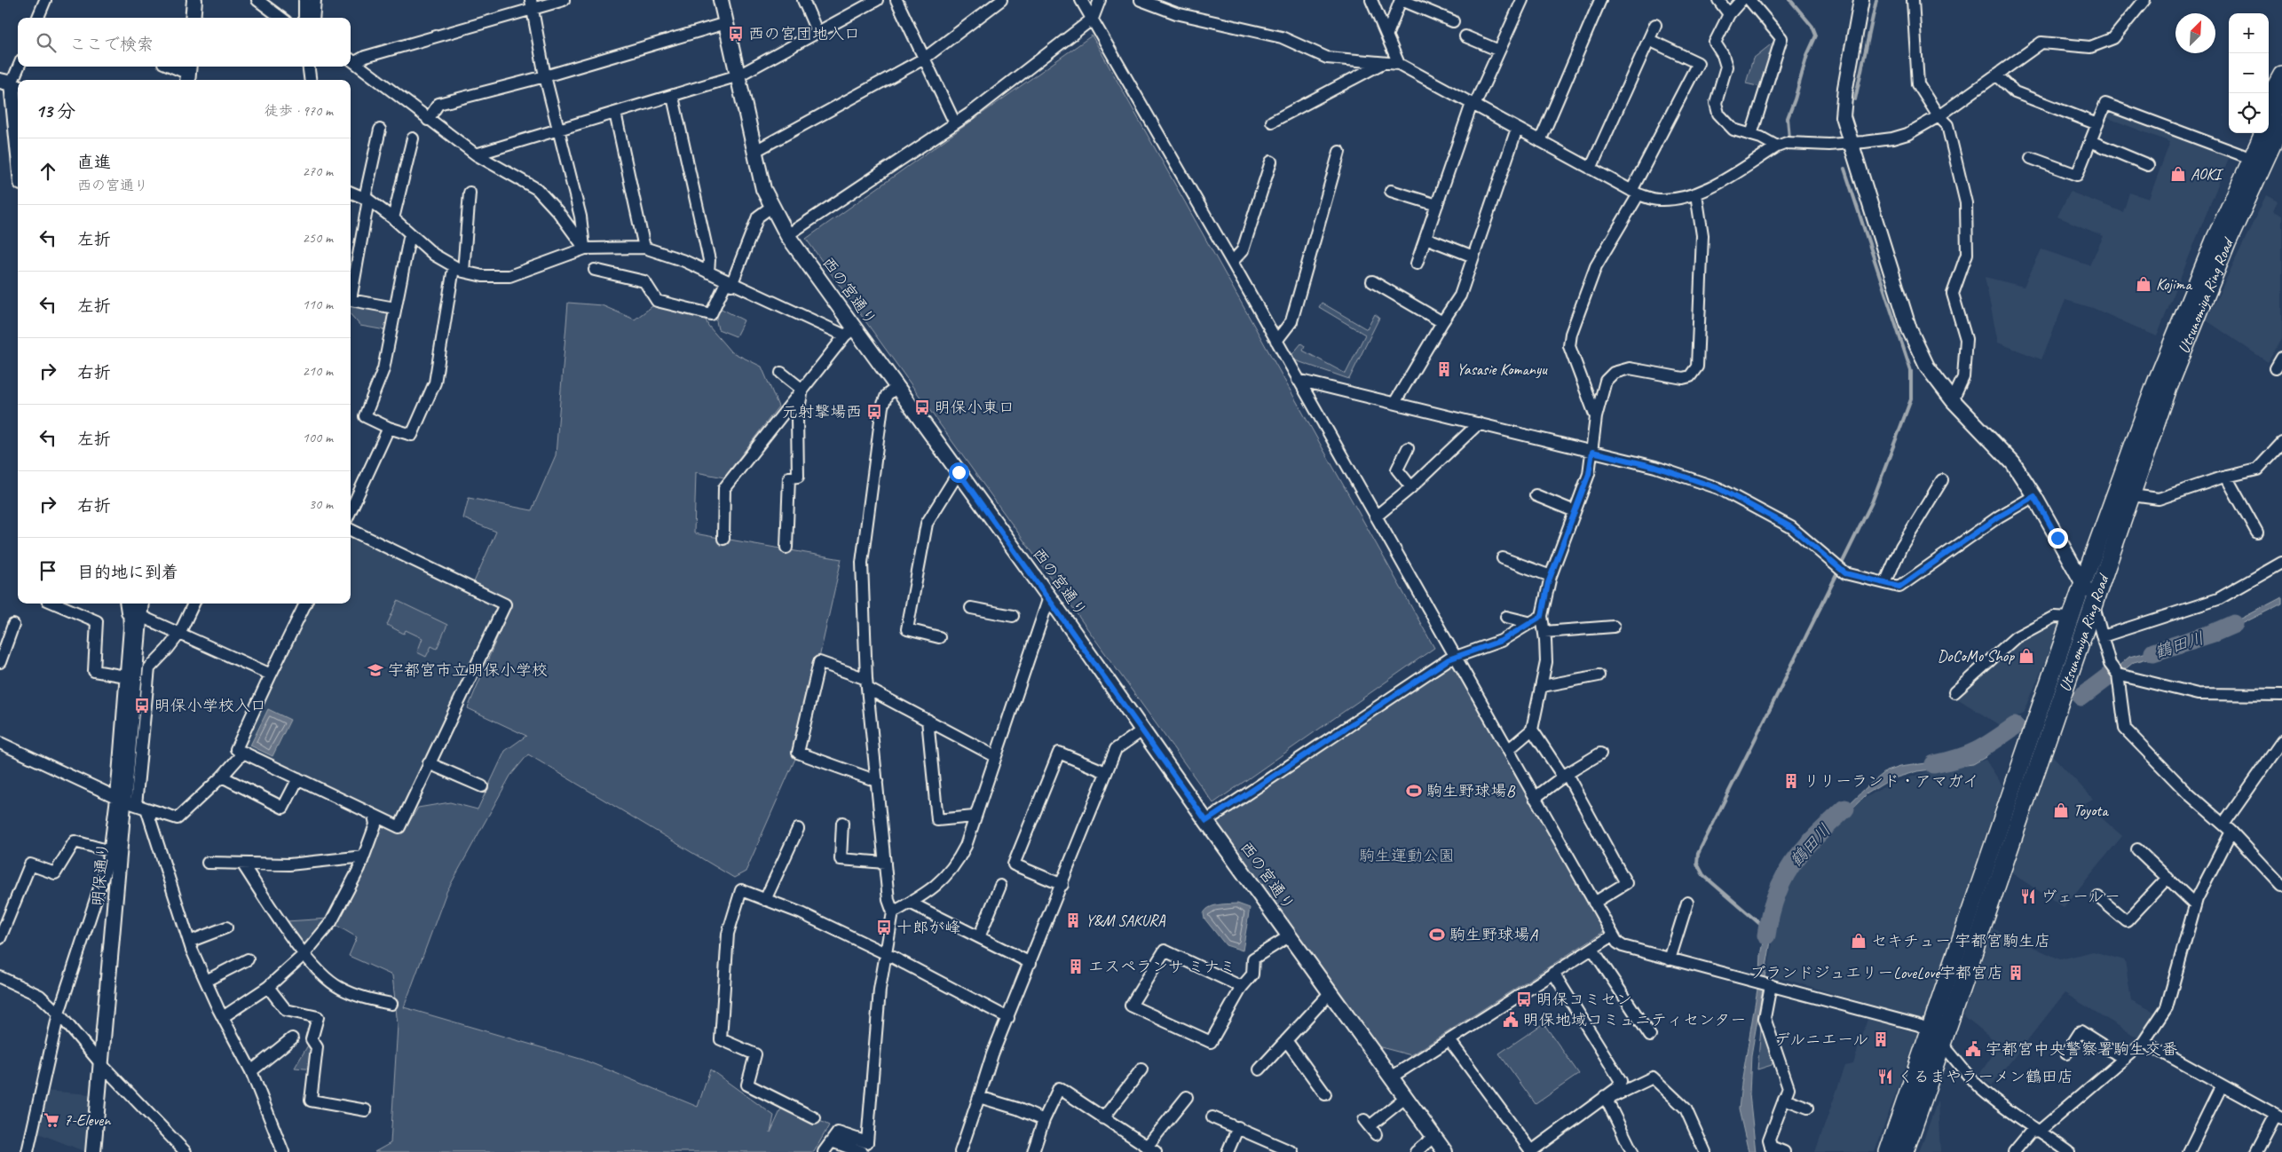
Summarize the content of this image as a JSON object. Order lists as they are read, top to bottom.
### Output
{
  "streets": {
    "main road": ["Utsunomiya Ring Road"],
    "street": ["西の宮通り", "明保通り"]
  },
  "water": ["鶴田川"],
  "parks": ["駒生運動公園"],
  "places": {
    "bus stop": [
      "西の宮団地入口",
      "明保小東口",
      "元射撃場西",
      "明保小学校入口",
      "十郎が峰",
      "明保コミセン"
    ],
    "shop": [
      "AOKI",
      "Kojima",
      "DoCoMo Shop",
      "Toyota",
      "セキチュー 宇都宮駒生店"
    ],
    "building": [
      "Yasasie Komanyu",
      "リリーランド・アマガイ",
      "Y&M SAKURA",
      "エスペランサ ミナミ",
      "ブランドジュエリーLoveLove宇都宮店",
      "デルニエール"
    ],
    "school or university": ["宇都宮市立明保小学校"],
    "sports": ["駒生野球場B", "駒生野球場A"],
    "restaurant": ["ヴェールー", "くるまやラーメン鶴田店"],
    "public building": ["明保地域コミュニティセンター", "宇都宮中央警察署駒生交番"],
    "supermarket": ["7-Eleven"]
  },
  "north": "top right",
  "page": {
    "map_buttons": ["+", "−"],
    "search": "ここで検索",
    "heading": ["13 分", "徒歩 · 970 m"],
    "list": [
      ["直進", "西の宮通り", "270 m"],
      ["左折", "250 m"],
      ["左折", "110 m"],
      ["右折", "210 m"],
      ["左折", "100 m"],
      ["右折", "30 m"],
      "目的地に到着"
    ]
  }
}
